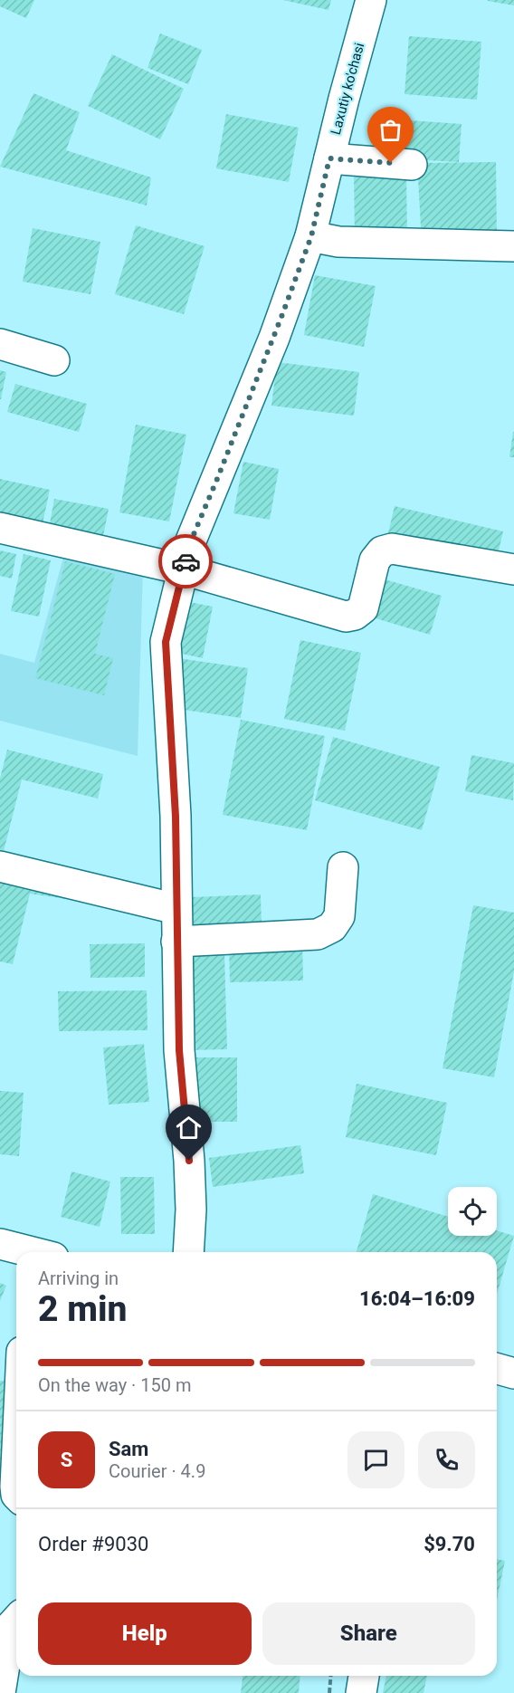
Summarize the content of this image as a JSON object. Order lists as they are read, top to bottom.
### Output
{
  "streets": {
    "street": ["Laxutiy ko'chasi"]
  },
  "page": {
    "heading": ["2 min", "Arriving in", "16:04–16:09"],
    "panel": [
      "Sam",
      "Courier · 4.9",
      "Order #9030",
      "$9.70"
    ],
    "bar": "On the way · 150 m",
    "round": "S",
    "buttons": ["Help", "Share"]
  }
}
